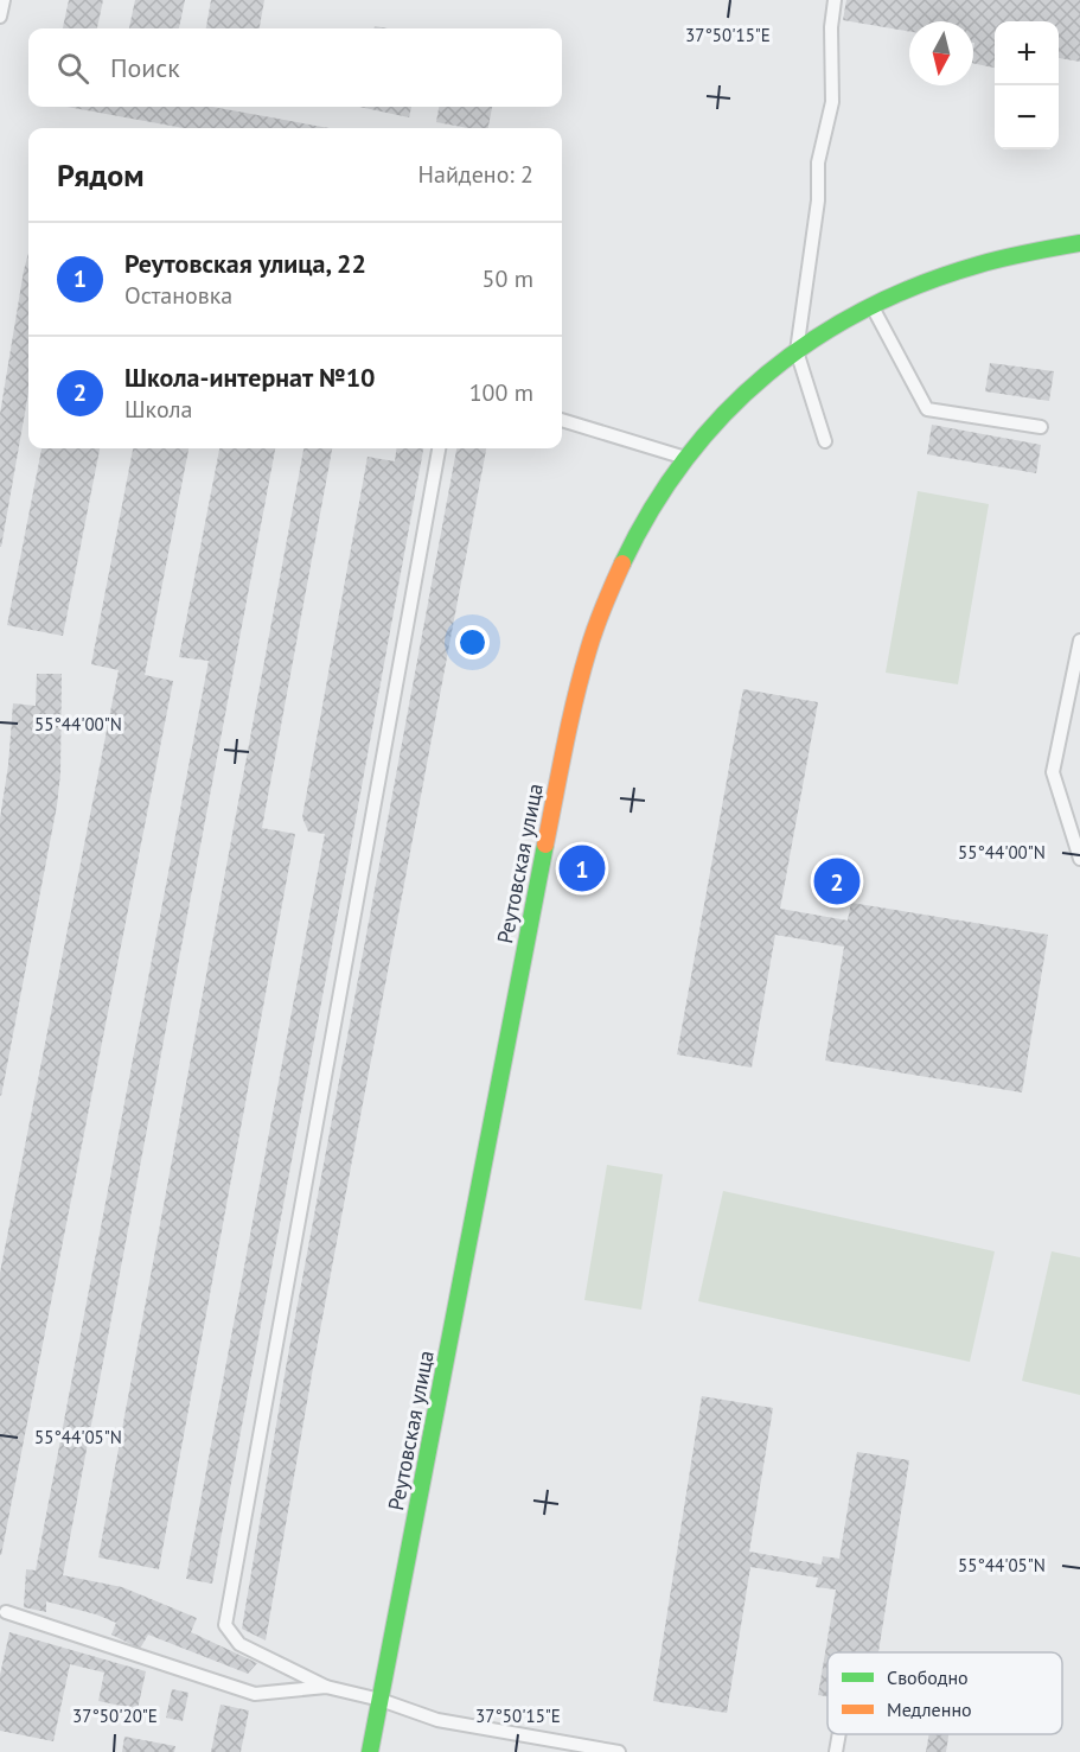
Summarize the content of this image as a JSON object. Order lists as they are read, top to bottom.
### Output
{
  "streets": {
    "street": ["Реутовская улица"]
  },
  "legend": ["Свободно", "Медленно"],
  "north": "bottom",
  "page": {
    "map_buttons": ["+", "−"],
    "search": "Поиск",
    "heading": ["Рядом", "Найдено: 2"],
    "list": [
      {
        "mark": "1",
        "name": "Реутовская улица, 22",
        "note": "Остановка",
        "value": "50 m"
      },
      {
        "mark": "2",
        "name": "Школа-интернат №10",
        "note": "Школа",
        "value": "100 m"
      }
    ],
    "pins": ["1", "2"]
  },
  "coordinates": [
    "37°50'15\"E",
    "55°44'00\"N",
    "55°44'05\"N",
    "37°50'20\"E"
  ]
}
